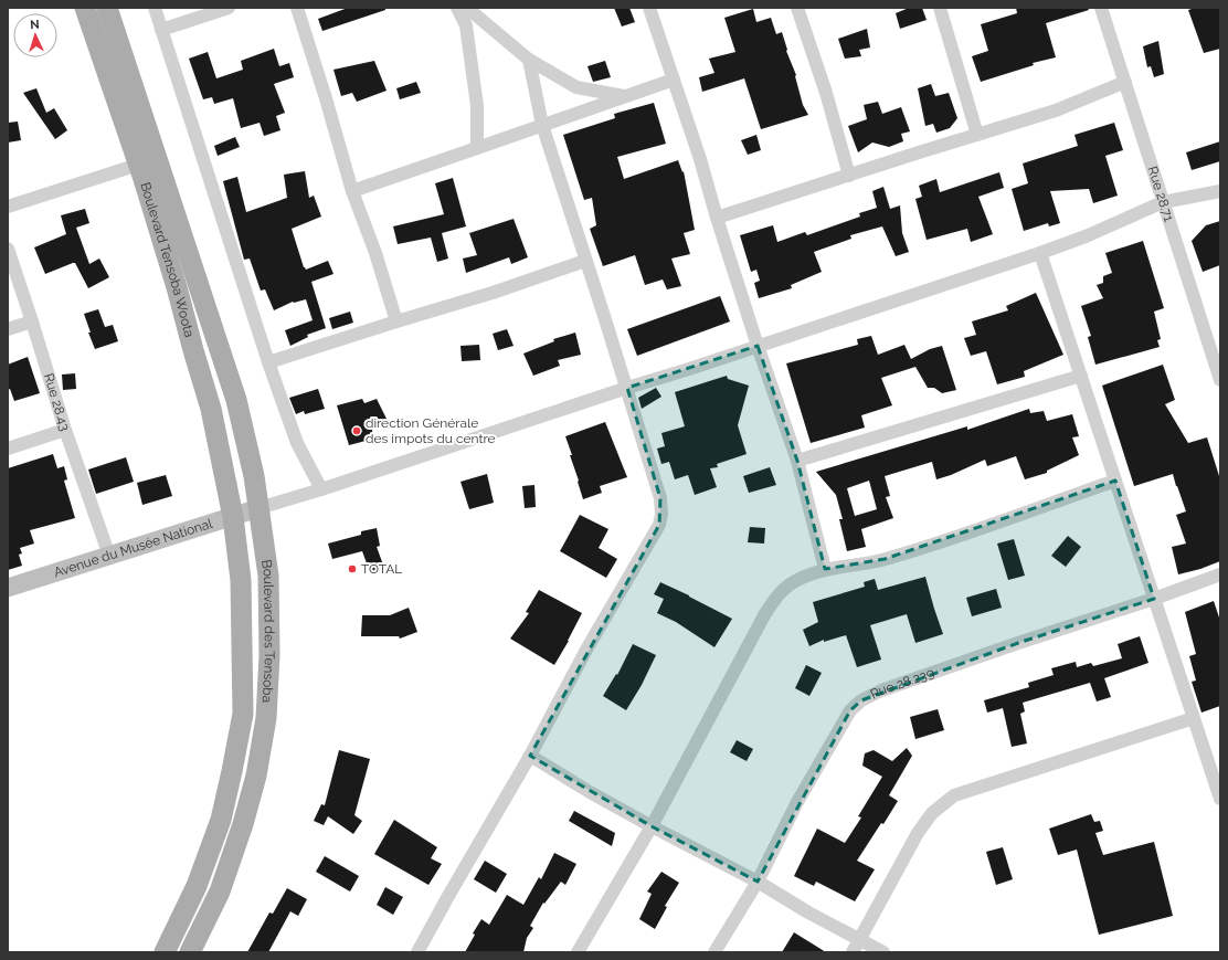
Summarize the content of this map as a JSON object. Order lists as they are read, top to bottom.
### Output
{
  "streets": {
    "main road": ["Boulevard Tensoba Woota", "Boulevard des Tensoba"],
    "street": [
      "Rue 28.71",
      "Rue 28.43",
      "Avenue du Musée National",
      "Rue 28.239"
    ]
  },
  "crossings": [
    ["Boulevard Tensoba Woota", "Avenue du Musée National"],
    ["Boulevard Tensoba Woota", "Boulevard des Tensoba"],
    ["Rue 28.43", "Avenue du Musée National"],
    ["Avenue du Musée National", "Boulevard des Tensoba"]
  ],
  "places": ["direction Générale des impots du centre", "TOTAL"],
  "north": "top"
}
